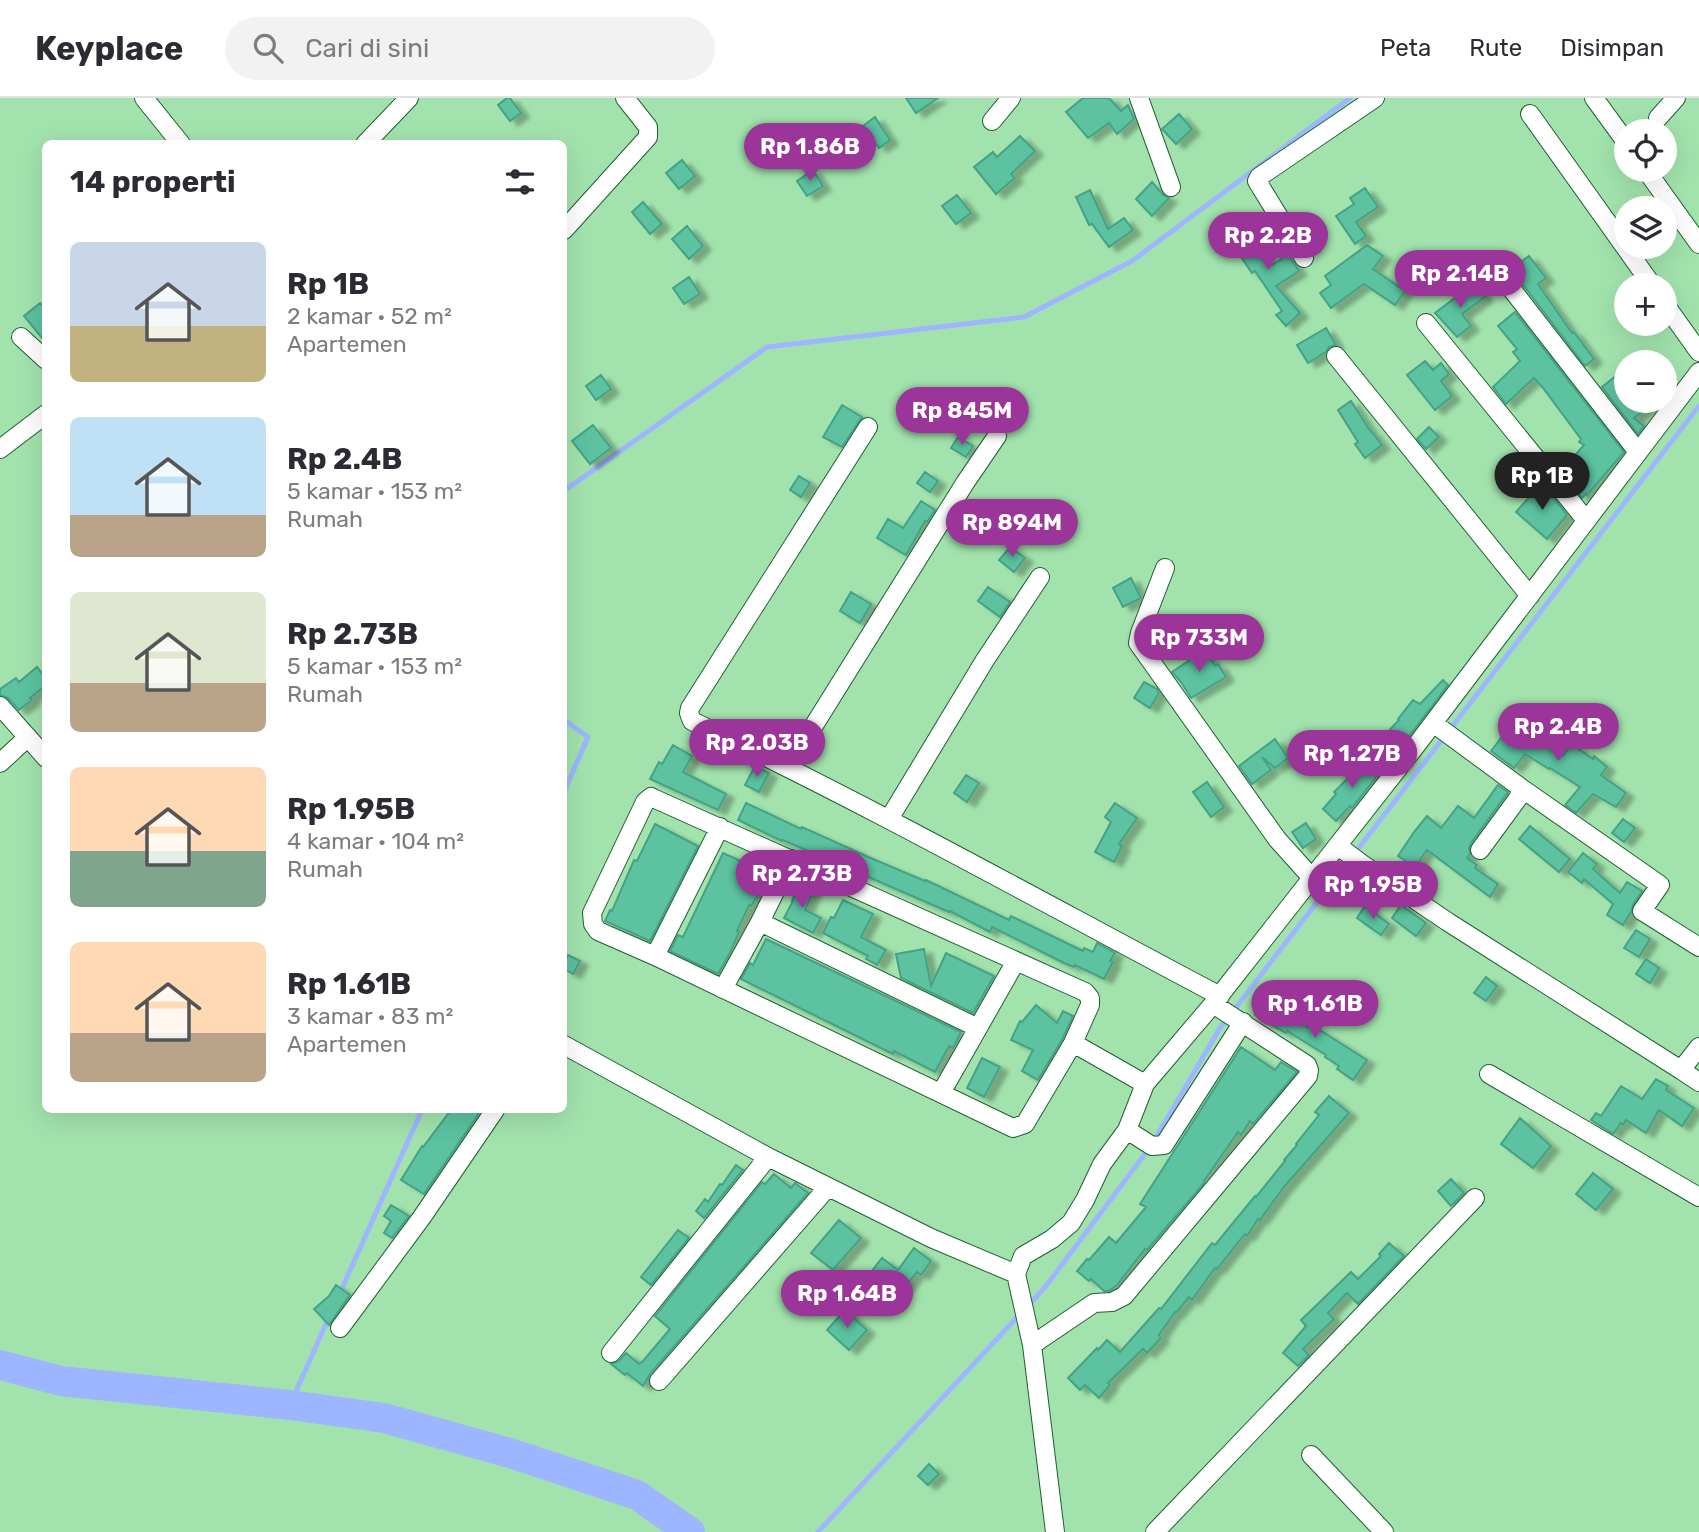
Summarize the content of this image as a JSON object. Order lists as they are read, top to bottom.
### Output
{
  "page": {
    "header": "Keyplace",
    "search": "Cari di sini",
    "nav": ["Peta", "Rute", "Disimpan"],
    "map_buttons": ["+", "−"],
    "price": [
      "Rp 1.86B",
      "Rp 2.2B",
      "Rp 2.14B",
      "Rp 845M",
      "Rp 1B",
      "Rp 894M",
      "Rp 733M",
      "Rp 2.4B",
      "Rp 2.03B",
      "Rp 1.27B",
      "Rp 2.73B",
      "Rp 1.95B",
      "Rp 1.61B",
      "Rp 1.64B"
    ],
    "heading": "14 properti",
    "list": [
      {
        "name": "Rp 1B",
        "note": "2 kamar · 52 m² · Apartemen"
      },
      {
        "name": "Rp 2.4B",
        "note": "5 kamar · 153 m² · Rumah"
      },
      {
        "name": "Rp 2.73B",
        "note": "5 kamar · 153 m² · Rumah"
      },
      {
        "name": "Rp 1.95B",
        "note": "4 kamar · 104 m² · Rumah"
      },
      {
        "name": "Rp 1.61B",
        "note": "3 kamar · 83 m² · Apartemen"
      }
    ]
  }
}
